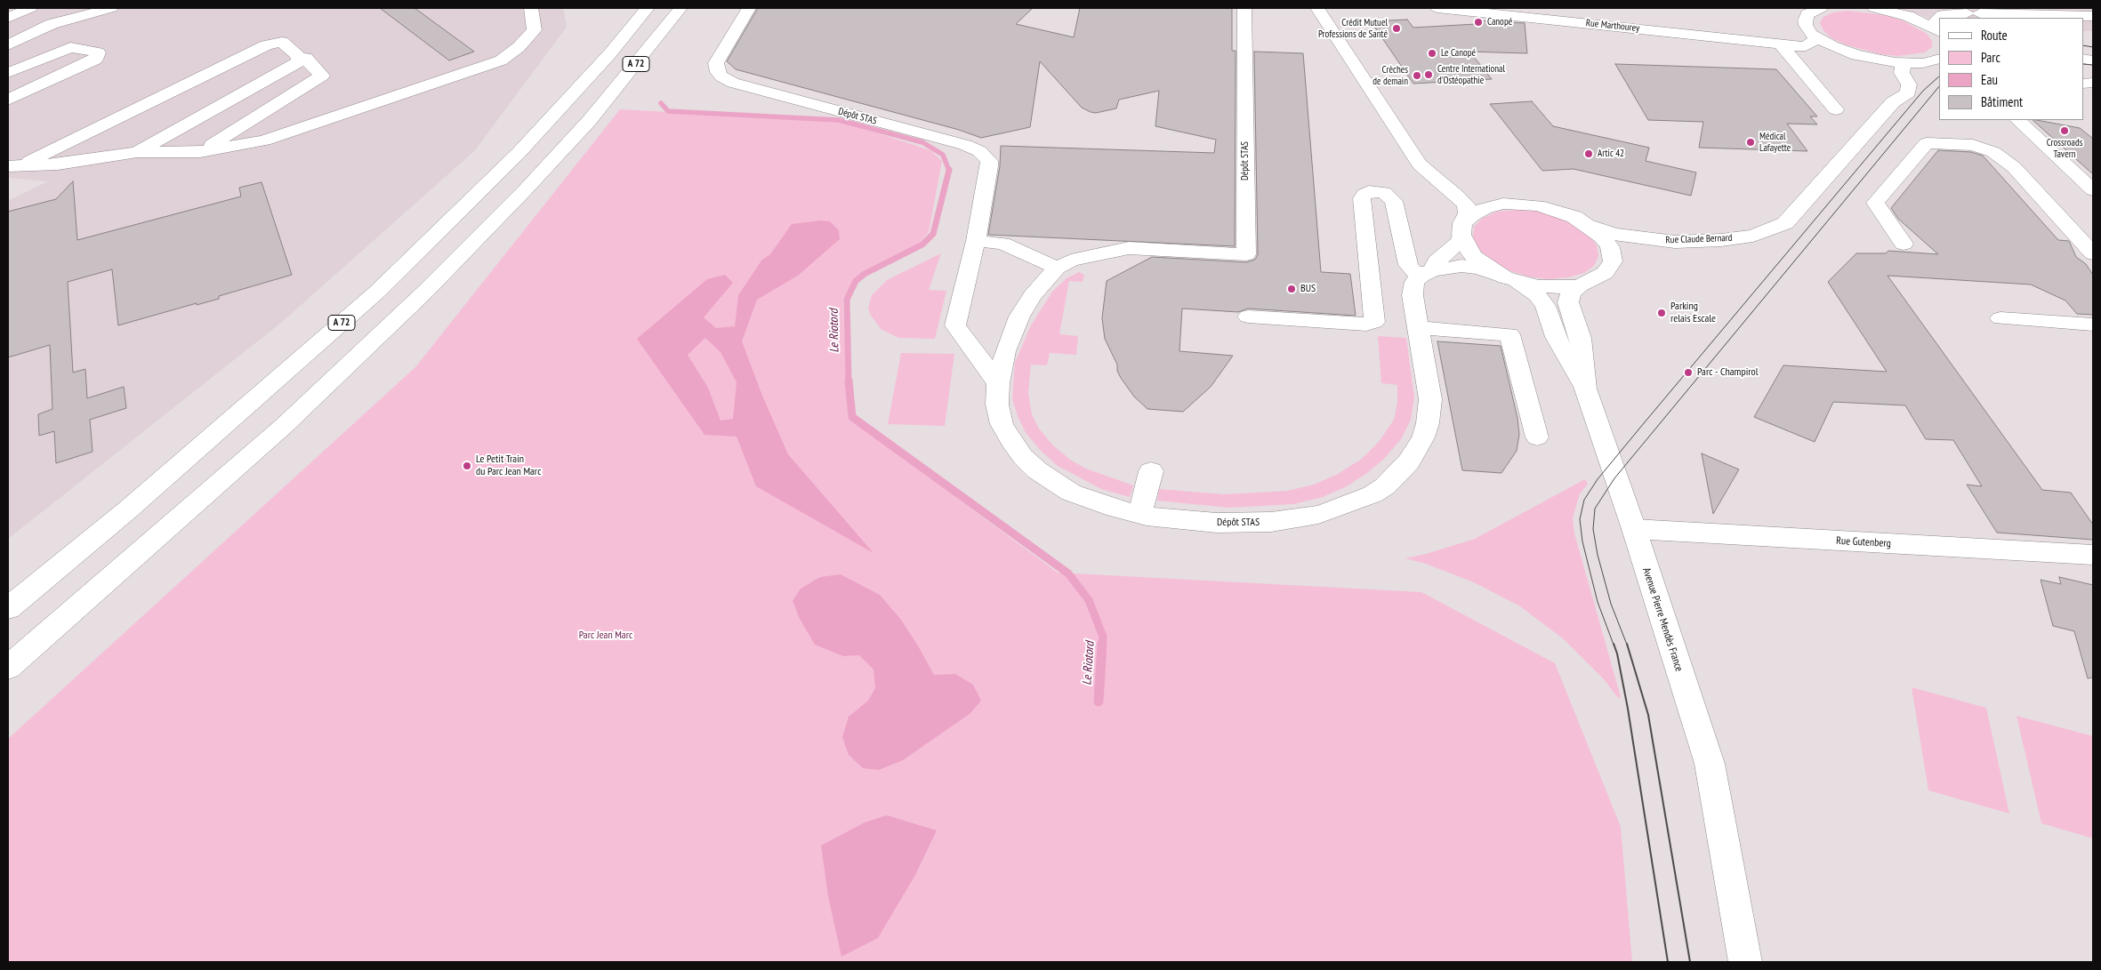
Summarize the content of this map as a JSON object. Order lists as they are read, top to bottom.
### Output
{
  "streets": {
    "main road": [
      "Rue Marthourey",
      "A 72",
      "Dépôt STAS",
      "Rue Claude Bernard",
      "Rue Gutenberg",
      "Avenue Pierre Mendès France"
    ]
  },
  "crossings": [
    ["Rue Gutenberg", "Avenue Pierre Mendès France"]
  ],
  "water": ["Le Riotord"],
  "parks": ["Parc Jean Marc"],
  "places": [
    "Canopé",
    "Crédit Mutuel Professions de Santé",
    "Le Canopé",
    "Centre International d'Ostéopathie",
    "Crèches de demain",
    "Crossroads Tavern",
    "Médical Lafayette",
    "Artic 42",
    "BUS",
    "Parking relais Escale",
    "Parc - Champirol",
    "Le Petit Train du Parc Jean Marc"
  ],
  "legend": [
    "Route",
    "Parc",
    "Eau",
    "Bâtiment"
  ]
}
